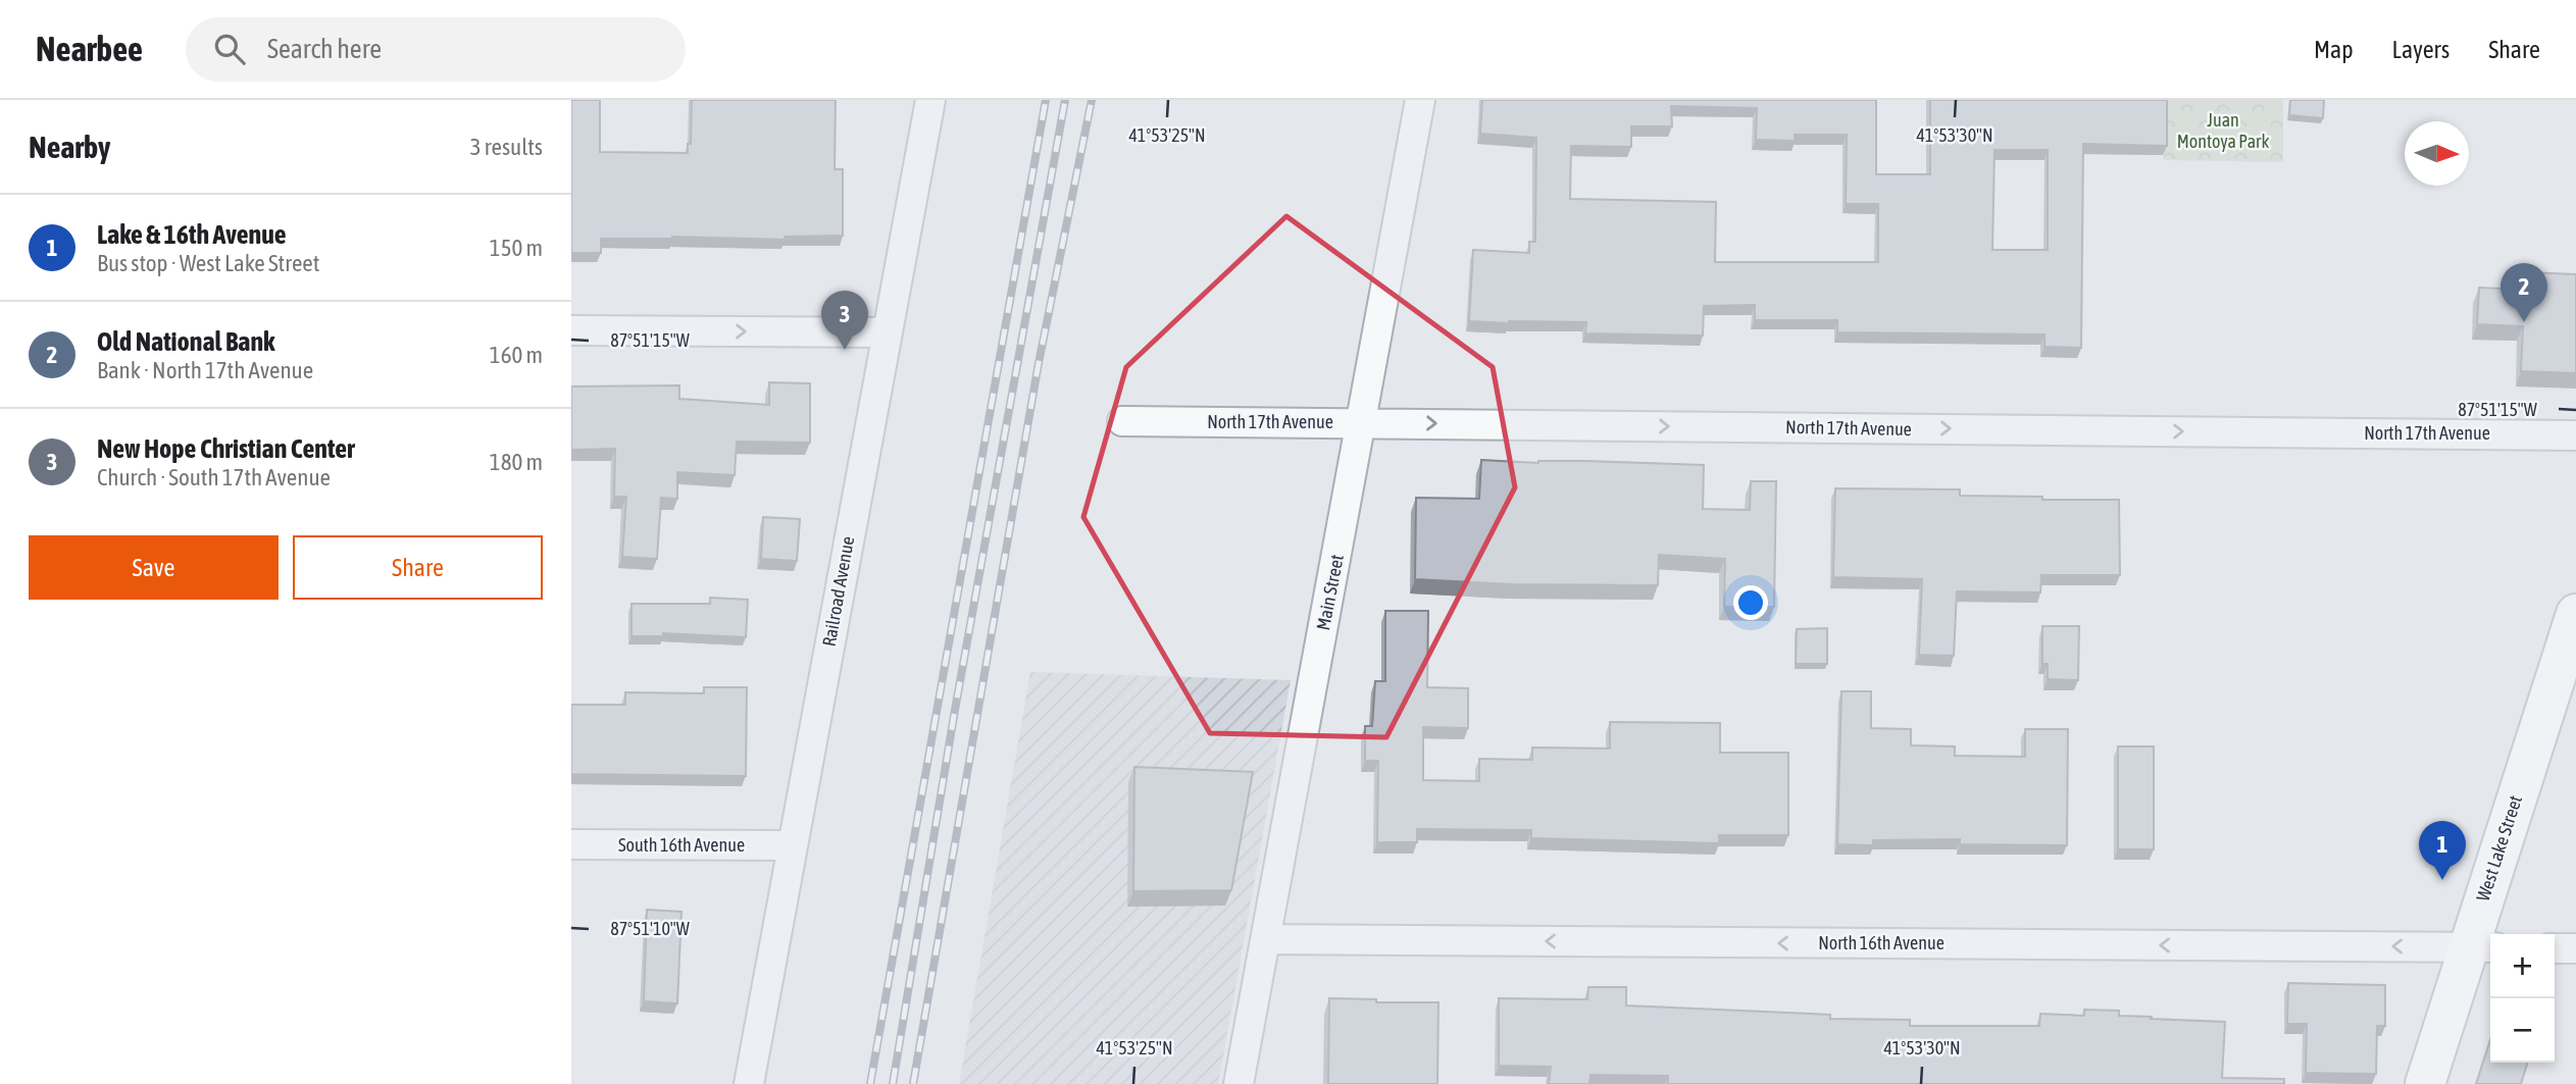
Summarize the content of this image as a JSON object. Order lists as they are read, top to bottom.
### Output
{
  "streets": {
    "main road": ["West Lake Street"],
    "street": [
      "North 17th Avenue",
      "Railroad Avenue",
      "Main Street",
      "South 16th Avenue",
      "North 16th Avenue"
    ]
  },
  "crossings": [
    ["North 17th Avenue", "Main Street"],
    ["Railroad Avenue", "South 16th Avenue"],
    ["Main Street", "North 16th Avenue"],
    ["West Lake Street", "North 16th Avenue"]
  ],
  "one_way": ["North 17th Avenue", "North 16th Avenue"],
  "parks": ["Juan Montoya Park"],
  "north": "right",
  "page": {
    "header": "Nearbee",
    "search": "Search here",
    "nav": ["Map", "Layers", "Share"],
    "heading": ["Nearby", "3 results"],
    "list": [
      {
        "mark": "1",
        "name": "Lake & 16th Avenue",
        "note": "Bus stop · West Lake Street",
        "value": "150 m"
      },
      {
        "mark": "2",
        "name": "Old National Bank",
        "note": "Bank · North 17th Avenue",
        "value": "160 m"
      },
      {
        "mark": "3",
        "name": "New Hope Christian Center",
        "note": "Church · South 17th Avenue",
        "value": "180 m"
      }
    ],
    "pins": ["2", "3", "1"],
    "buttons": ["Save", "Share"],
    "map_buttons": ["+", "−"]
  },
  "coordinates": [
    "41°53'25\"N",
    "41°53'30\"N",
    "87°51'15\"W",
    "87°51'10\"W"
  ]
}
